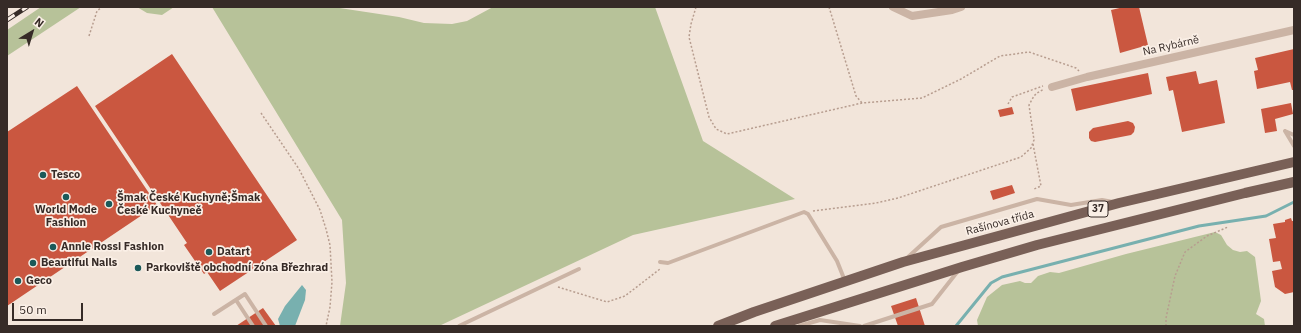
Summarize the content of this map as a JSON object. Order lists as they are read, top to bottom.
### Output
{
  "streets": {
    "main road": ["37", "Rašínova třída"],
    "street": ["Na Rybárně"]
  },
  "places": [
    "Tesco",
    "World Mode Fashion",
    "Šmak České Kuchyně;Šmak České Kuchyneě",
    "Annie Rossi Fashion",
    "Datart",
    "Beautiful Nails",
    "Parkoviště obchodní zóna Březhrad",
    "Geco"
  ],
  "scale_bar": "50 m",
  "north": "top right"
}
